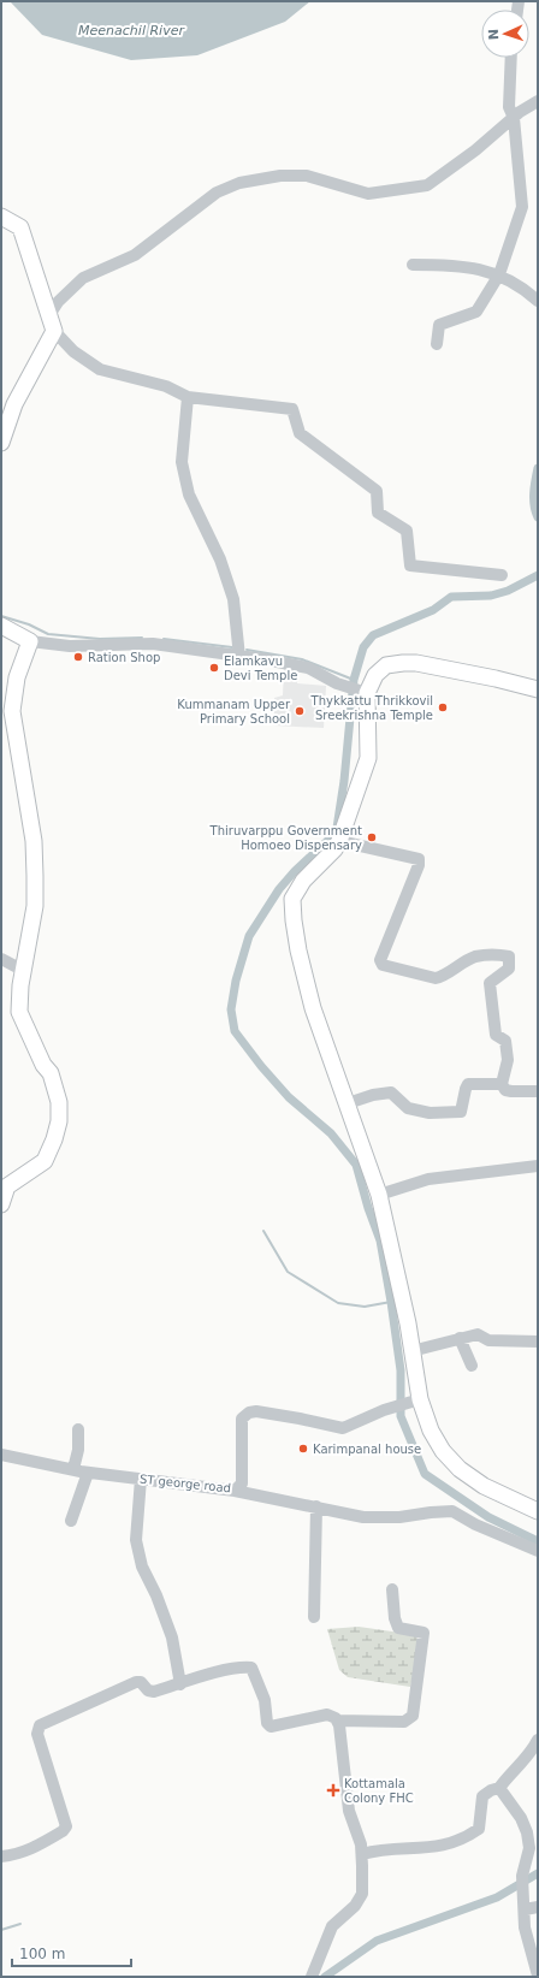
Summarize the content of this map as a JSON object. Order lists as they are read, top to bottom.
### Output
{
  "streets": {
    "street": ["ST george road"]
  },
  "water": ["Meenachil River"],
  "places": {
    "other": [
      "Ration Shop",
      "Elamkavu Devi Temple",
      "Thykkattu Thrikkovil Sreekrishna Temple",
      "Kummanam Upper Primary School",
      "Thiruvarppu Government Homoeo Dispensary",
      "Karimpanal house"
    ],
    "health": ["Kottamala Colony FHC"]
  },
  "scale_bar": "100 m",
  "north": "left"
}
